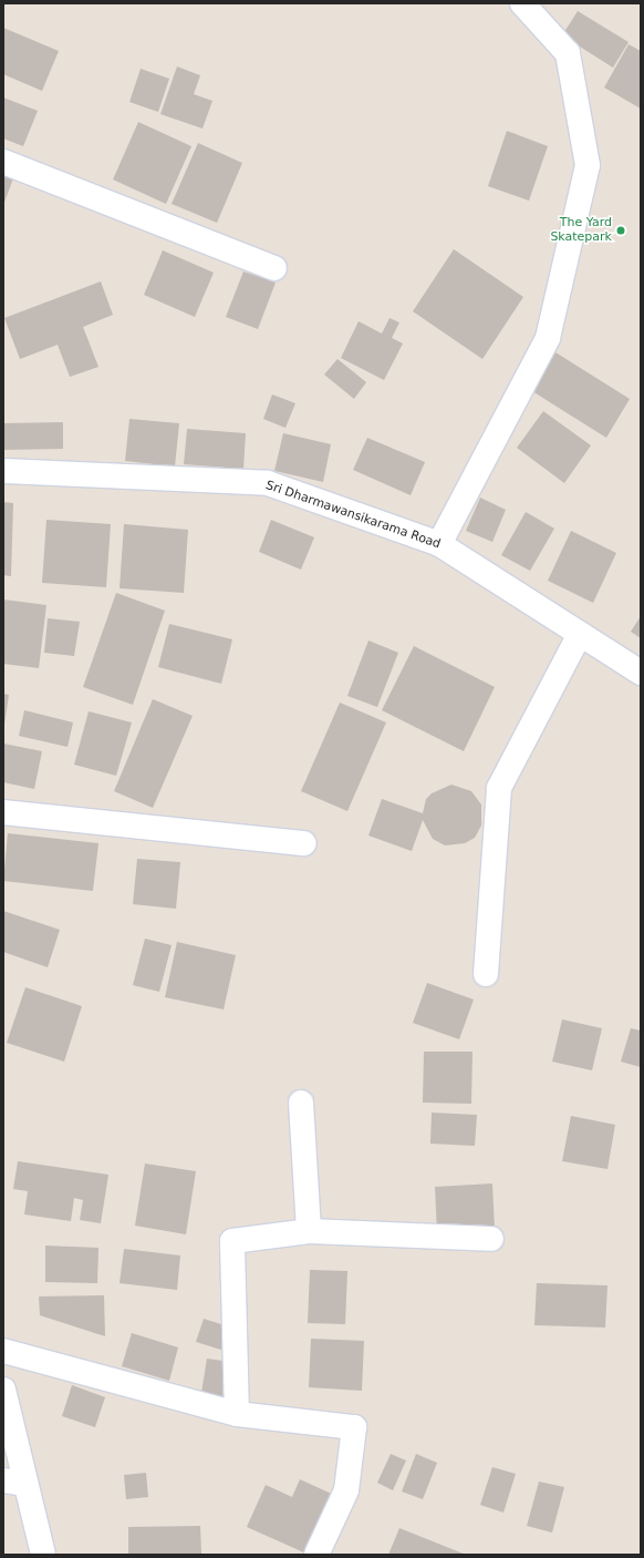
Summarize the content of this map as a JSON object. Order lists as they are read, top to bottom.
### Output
{
  "streets": {
    "street": ["Sri Dharmawansikarama Road"]
  },
  "places": ["The Yard Skatepark"]
}
